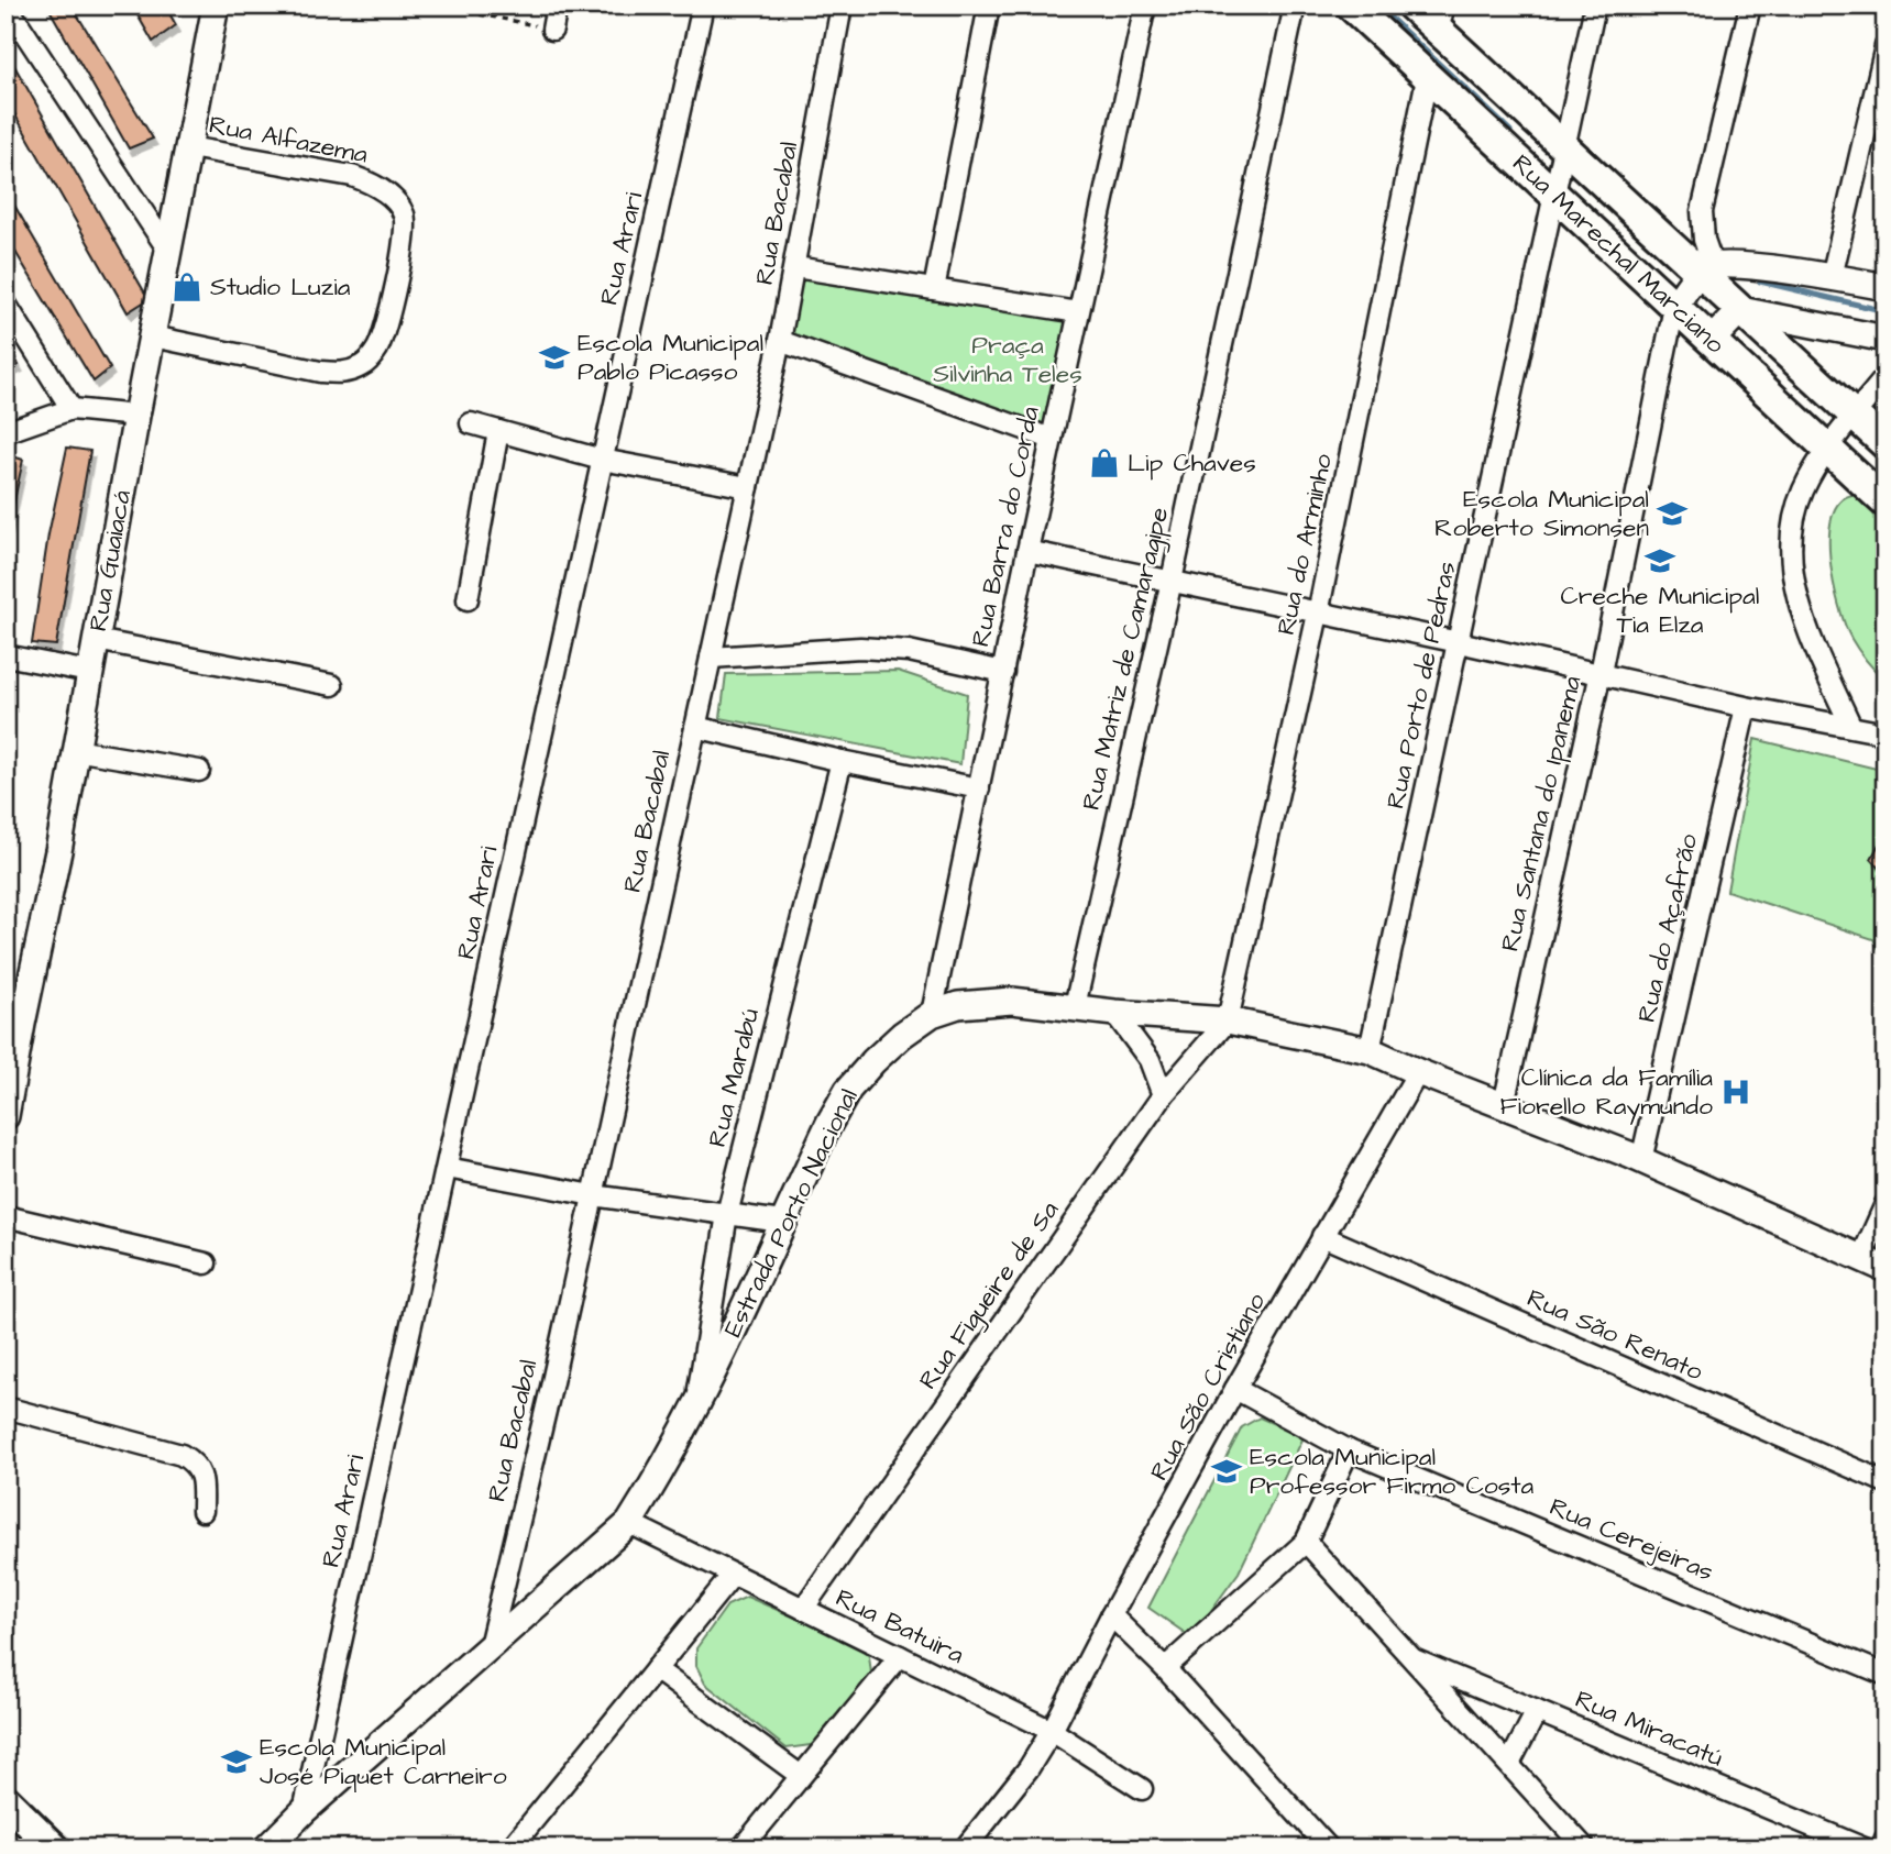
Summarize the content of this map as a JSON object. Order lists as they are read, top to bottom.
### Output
{
  "streets": {
    "main road": ["Rua Marechal Marciano"],
    "street": [
      "Rua Alfazema",
      "Rua Bacabal",
      "Rua Arari",
      "Rua Barra do Corda",
      "Rua do Arminho",
      "Rua Guaiacá",
      "Rua Matriz de Camaragipe",
      "Rua Porto de Pedras",
      "Rua Santana do Ipanema",
      "Rua do Açafrão",
      "Rua Marabú",
      "Estrada Porto Nacional",
      "Rua Figueire de Sa",
      "Rua São Renato",
      "Rua São Cristiano",
      "Rua Cerejeiras",
      "Rua Batuira",
      "Rua Miracatú"
    ]
  },
  "crossings": [
    ["Rua Alfazema", "Rua Guaiacá"],
    ["Rua Bacabal", "Estrada Porto Nacional"],
    ["Rua Arari", "Estrada Porto Nacional"],
    ["Rua Marechal Marciano", "Rua do Arminho"],
    ["Rua Marechal Marciano", "Rua Porto de Pedras"],
    ["Rua Marechal Marciano", "Rua Santana do Ipanema"],
    ["Rua Barra do Corda", "Estrada Porto Nacional"],
    ["Rua do Arminho", "Estrada Porto Nacional"],
    ["Rua do Arminho", "Rua Figueire de Sa"],
    ["Rua Matriz de Camaragipe", "Estrada Porto Nacional"],
    ["Rua Porto de Pedras", "Estrada Porto Nacional"],
    ["Rua Santana do Ipanema", "Estrada Porto Nacional"],
    ["Rua do Açafrão", "Estrada Porto Nacional"],
    ["Rua Marabú", "Estrada Porto Nacional"],
    ["Estrada Porto Nacional", "Rua Figueire de Sa"],
    ["Estrada Porto Nacional", "Rua São Cristiano"],
    ["Estrada Porto Nacional", "Rua Batuira"],
    ["Rua Figueire de Sa", "Rua Batuira"],
    ["Rua São Renato", "Rua São Cristiano"],
    ["Rua São Cristiano", "Rua Cerejeiras"],
    ["Rua São Cristiano", "Rua Batuira"]
  ],
  "parks": ["Praça Silvinha Teles"],
  "places": {
    "shop": ["Studio Luzia", "Lip Chaves"],
    "school or university": [
      "Escola Municipal Pablo Picasso",
      "Escola Municipal Roberto Simonsen",
      "Creche Municipal Tia Elza",
      "Escola Municipal Professor Firmo Costa",
      "Escola Municipal José Piquet Carneiro"
    ],
    "hospital": ["Clínica da Família Fiorello Raymundo"]
  }
}
